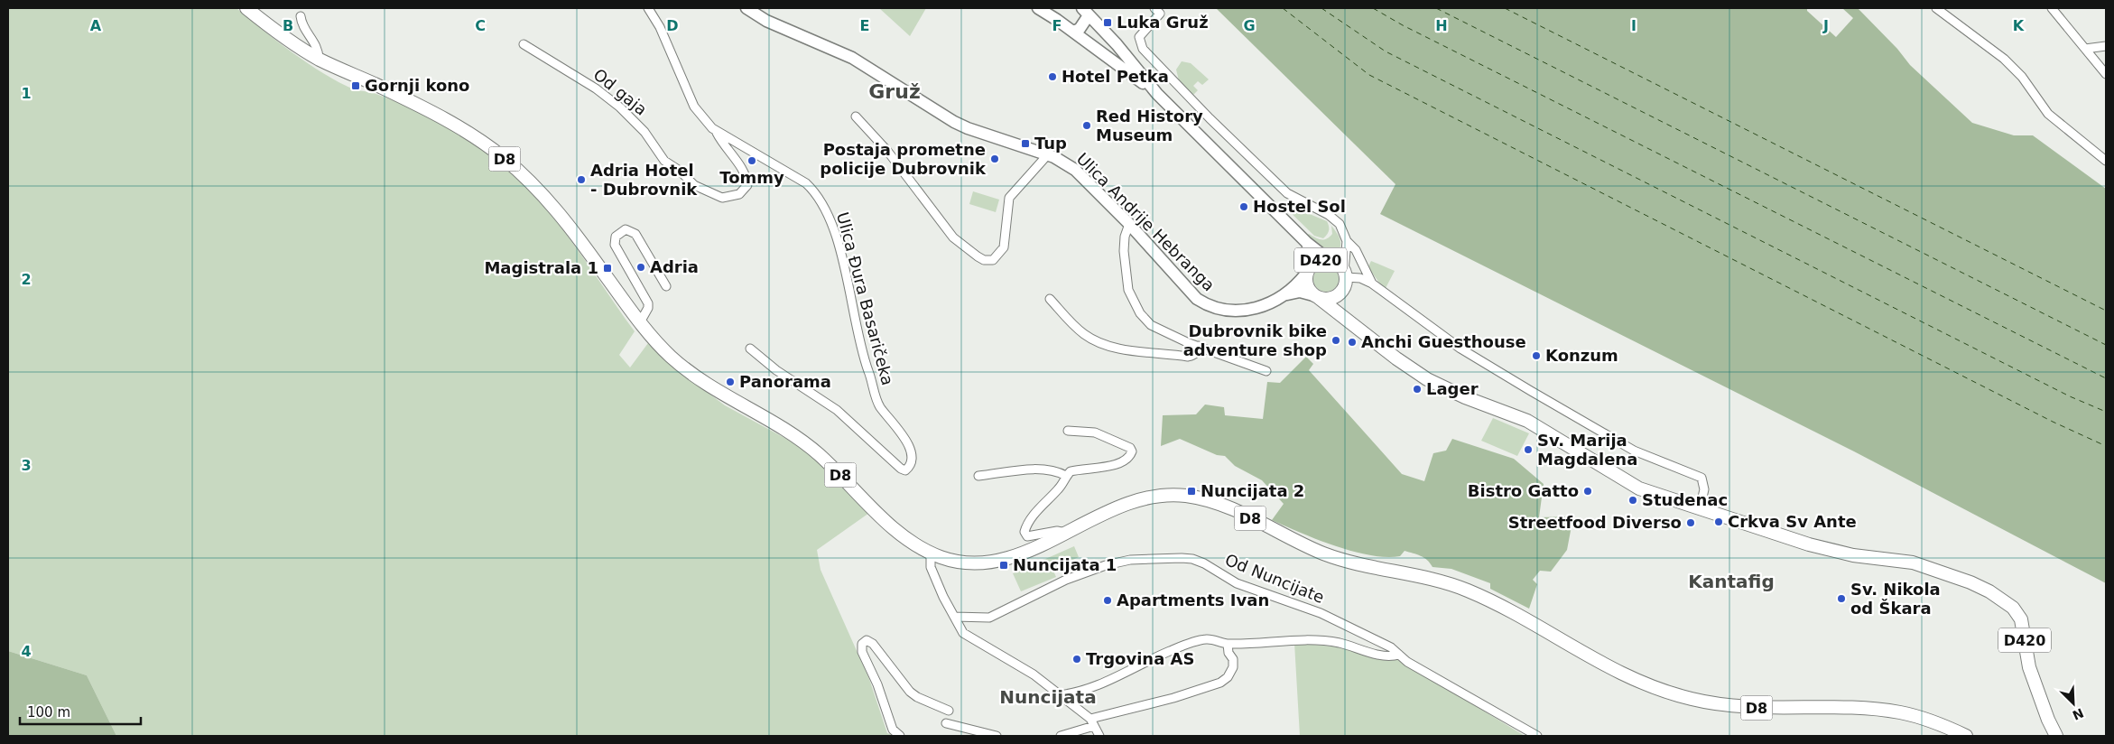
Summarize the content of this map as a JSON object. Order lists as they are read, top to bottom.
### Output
{
  "streets": {
    "main road": ["D8", "D420"],
    "street": [
      "Od gaja",
      "Ulica Andrije Hebranga",
      "Ulica Đura Basaričeka",
      "Od Nuncijate"
    ]
  },
  "crossings": [
    ["Od gaja", "Ulica Đura Basaričeka"],
    ["Ulica Andrije Hebranga", "D420"]
  ],
  "districts": ["Gruž", "Kantafig", "Nuncijata"],
  "places": {
    "transit": [
      "Luka Gruž",
      "Gornji kono",
      "Tup",
      "Magistrala 1",
      "Nuncijata 2",
      "Nuncijata 1"
    ],
    "other": [
      "Hotel Petka",
      "Red History Museum",
      "Postaja prometne policije Dubrovnik",
      "Tommy",
      "Adria Hotel - Dubrovnik",
      "Hostel Sol",
      "Adria",
      "Dubrovnik bike adventure shop",
      "Anchi Guesthouse",
      "Konzum",
      "Panorama",
      "Lager",
      "Sv. Marija Magdalena",
      "Bistro Gatto",
      "Studenac",
      "Crkva Sv Ante",
      "Streetfood Diverso",
      "Sv. Nikola od Škara",
      "Apartments Ivan",
      "Trgovina AS"
    ]
  },
  "scale_bar": "100 m",
  "north": "bottom right",
  "grid": {
    "columns": [
      "A",
      "B",
      "C",
      "D",
      "E",
      "F",
      "G",
      "H",
      "I",
      "J",
      "K"
    ],
    "rows": [
      "1",
      "2",
      "3",
      "4"
    ]
  }
}
